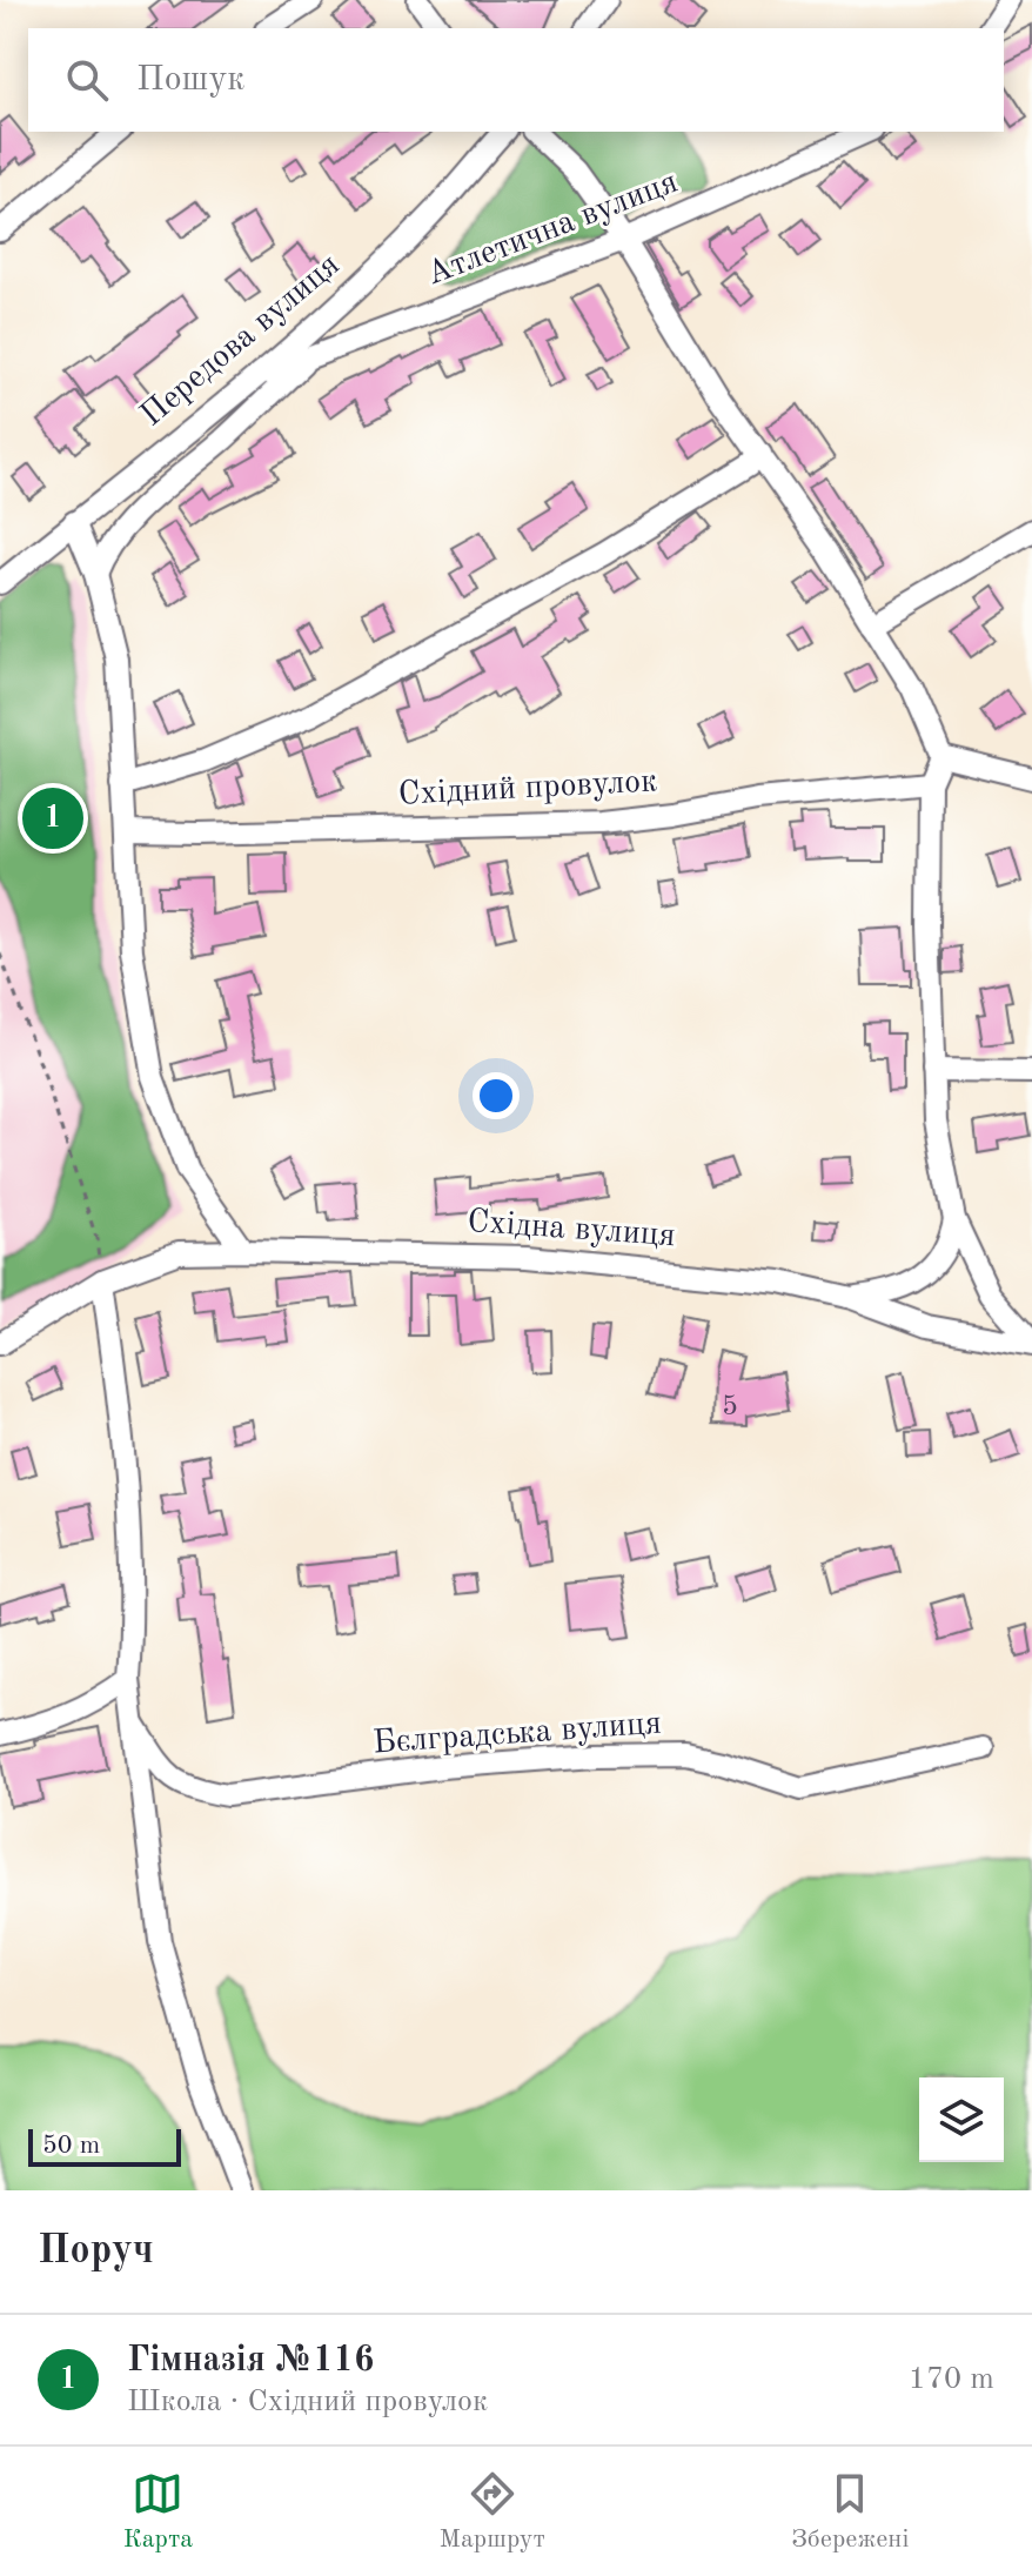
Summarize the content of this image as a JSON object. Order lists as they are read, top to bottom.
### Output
{
  "streets": {
    "street": [
      "Атлетична вулиця",
      "Передова вулиця",
      "Східний провулок",
      "Східна вулиця",
      "Бєлградська вулиця"
    ]
  },
  "crossings": [
    ["Атлетична вулиця", "Передова вулиця"]
  ],
  "house_numbers": ["5"],
  "scale_bar": "50 m",
  "page": {
    "search": "Пошук",
    "pins": "1",
    "scale": "50 m",
    "heading": "Поруч",
    "list": [
      {
        "mark": "1",
        "name": "Гімназія №116",
        "note": "Школа · Східний провулок",
        "value": "170 m"
      }
    ],
    "nav": ["Карта", "Маршрут", "Збережені"]
  }
}
